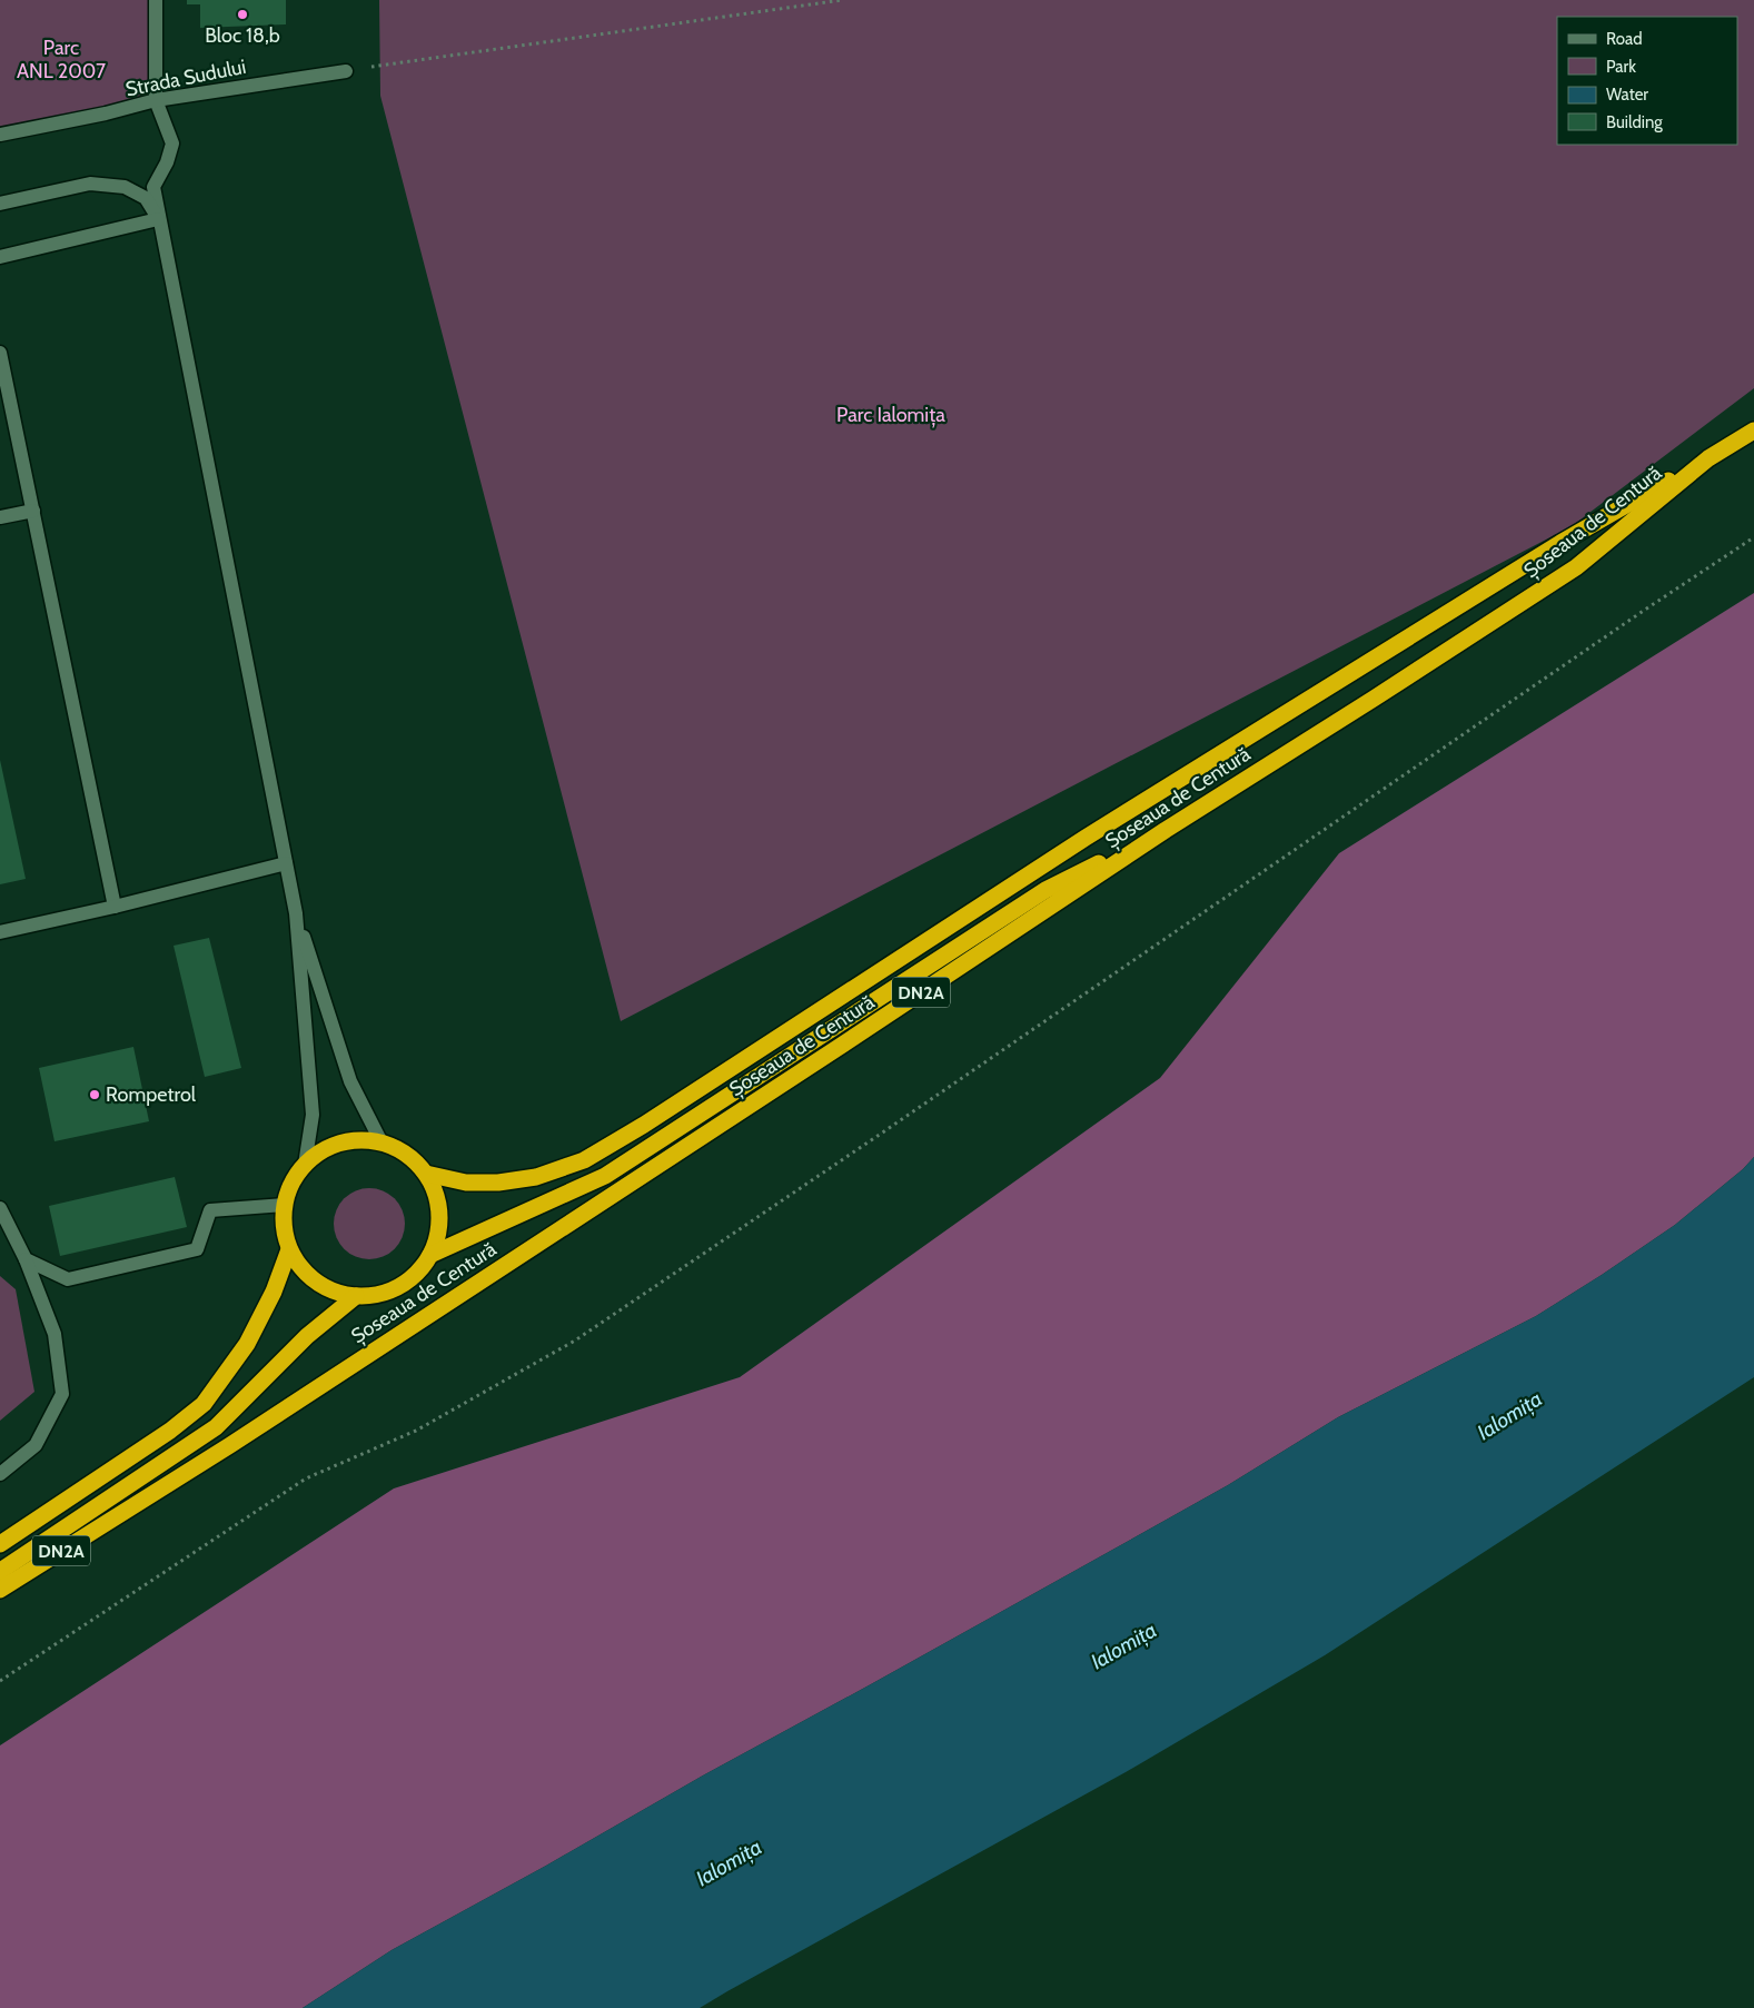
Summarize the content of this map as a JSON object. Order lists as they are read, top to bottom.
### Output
{
  "streets": {
    "highway": ["Șoseaua de Centură", "DN2A"],
    "street": ["Strada Sudului"]
  },
  "water": ["Ialomița"],
  "parks": ["Parc ANL 2007", "Parc Ialomița"],
  "places": ["Bloc 18,b", "Rompetrol"],
  "legend": [
    "Road",
    "Park",
    "Water",
    "Building"
  ]
}
